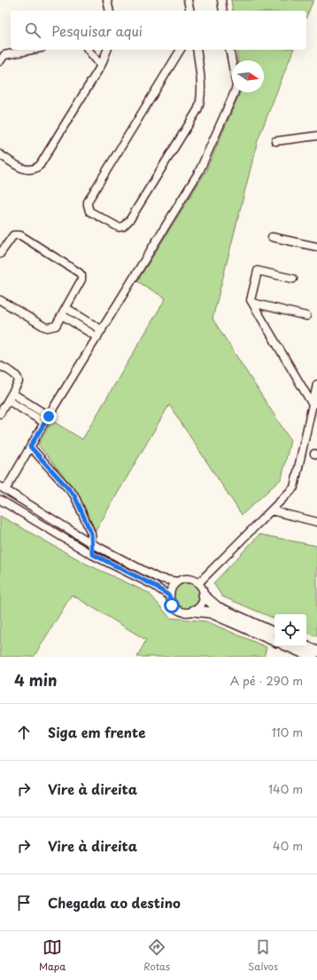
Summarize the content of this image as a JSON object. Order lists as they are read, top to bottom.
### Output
{
  "north": "right",
  "page": {
    "search": "Pesquisar aqui",
    "heading": ["4 min", "A pé · 290 m"],
    "list": [
      ["Siga em frente", "110 m"],
      ["Vire à direita", "140 m"],
      ["Vire à direita", "40 m"],
      "Chegada ao destino"
    ],
    "nav": ["Mapa", "Rotas", "Salvos"]
  }
}
